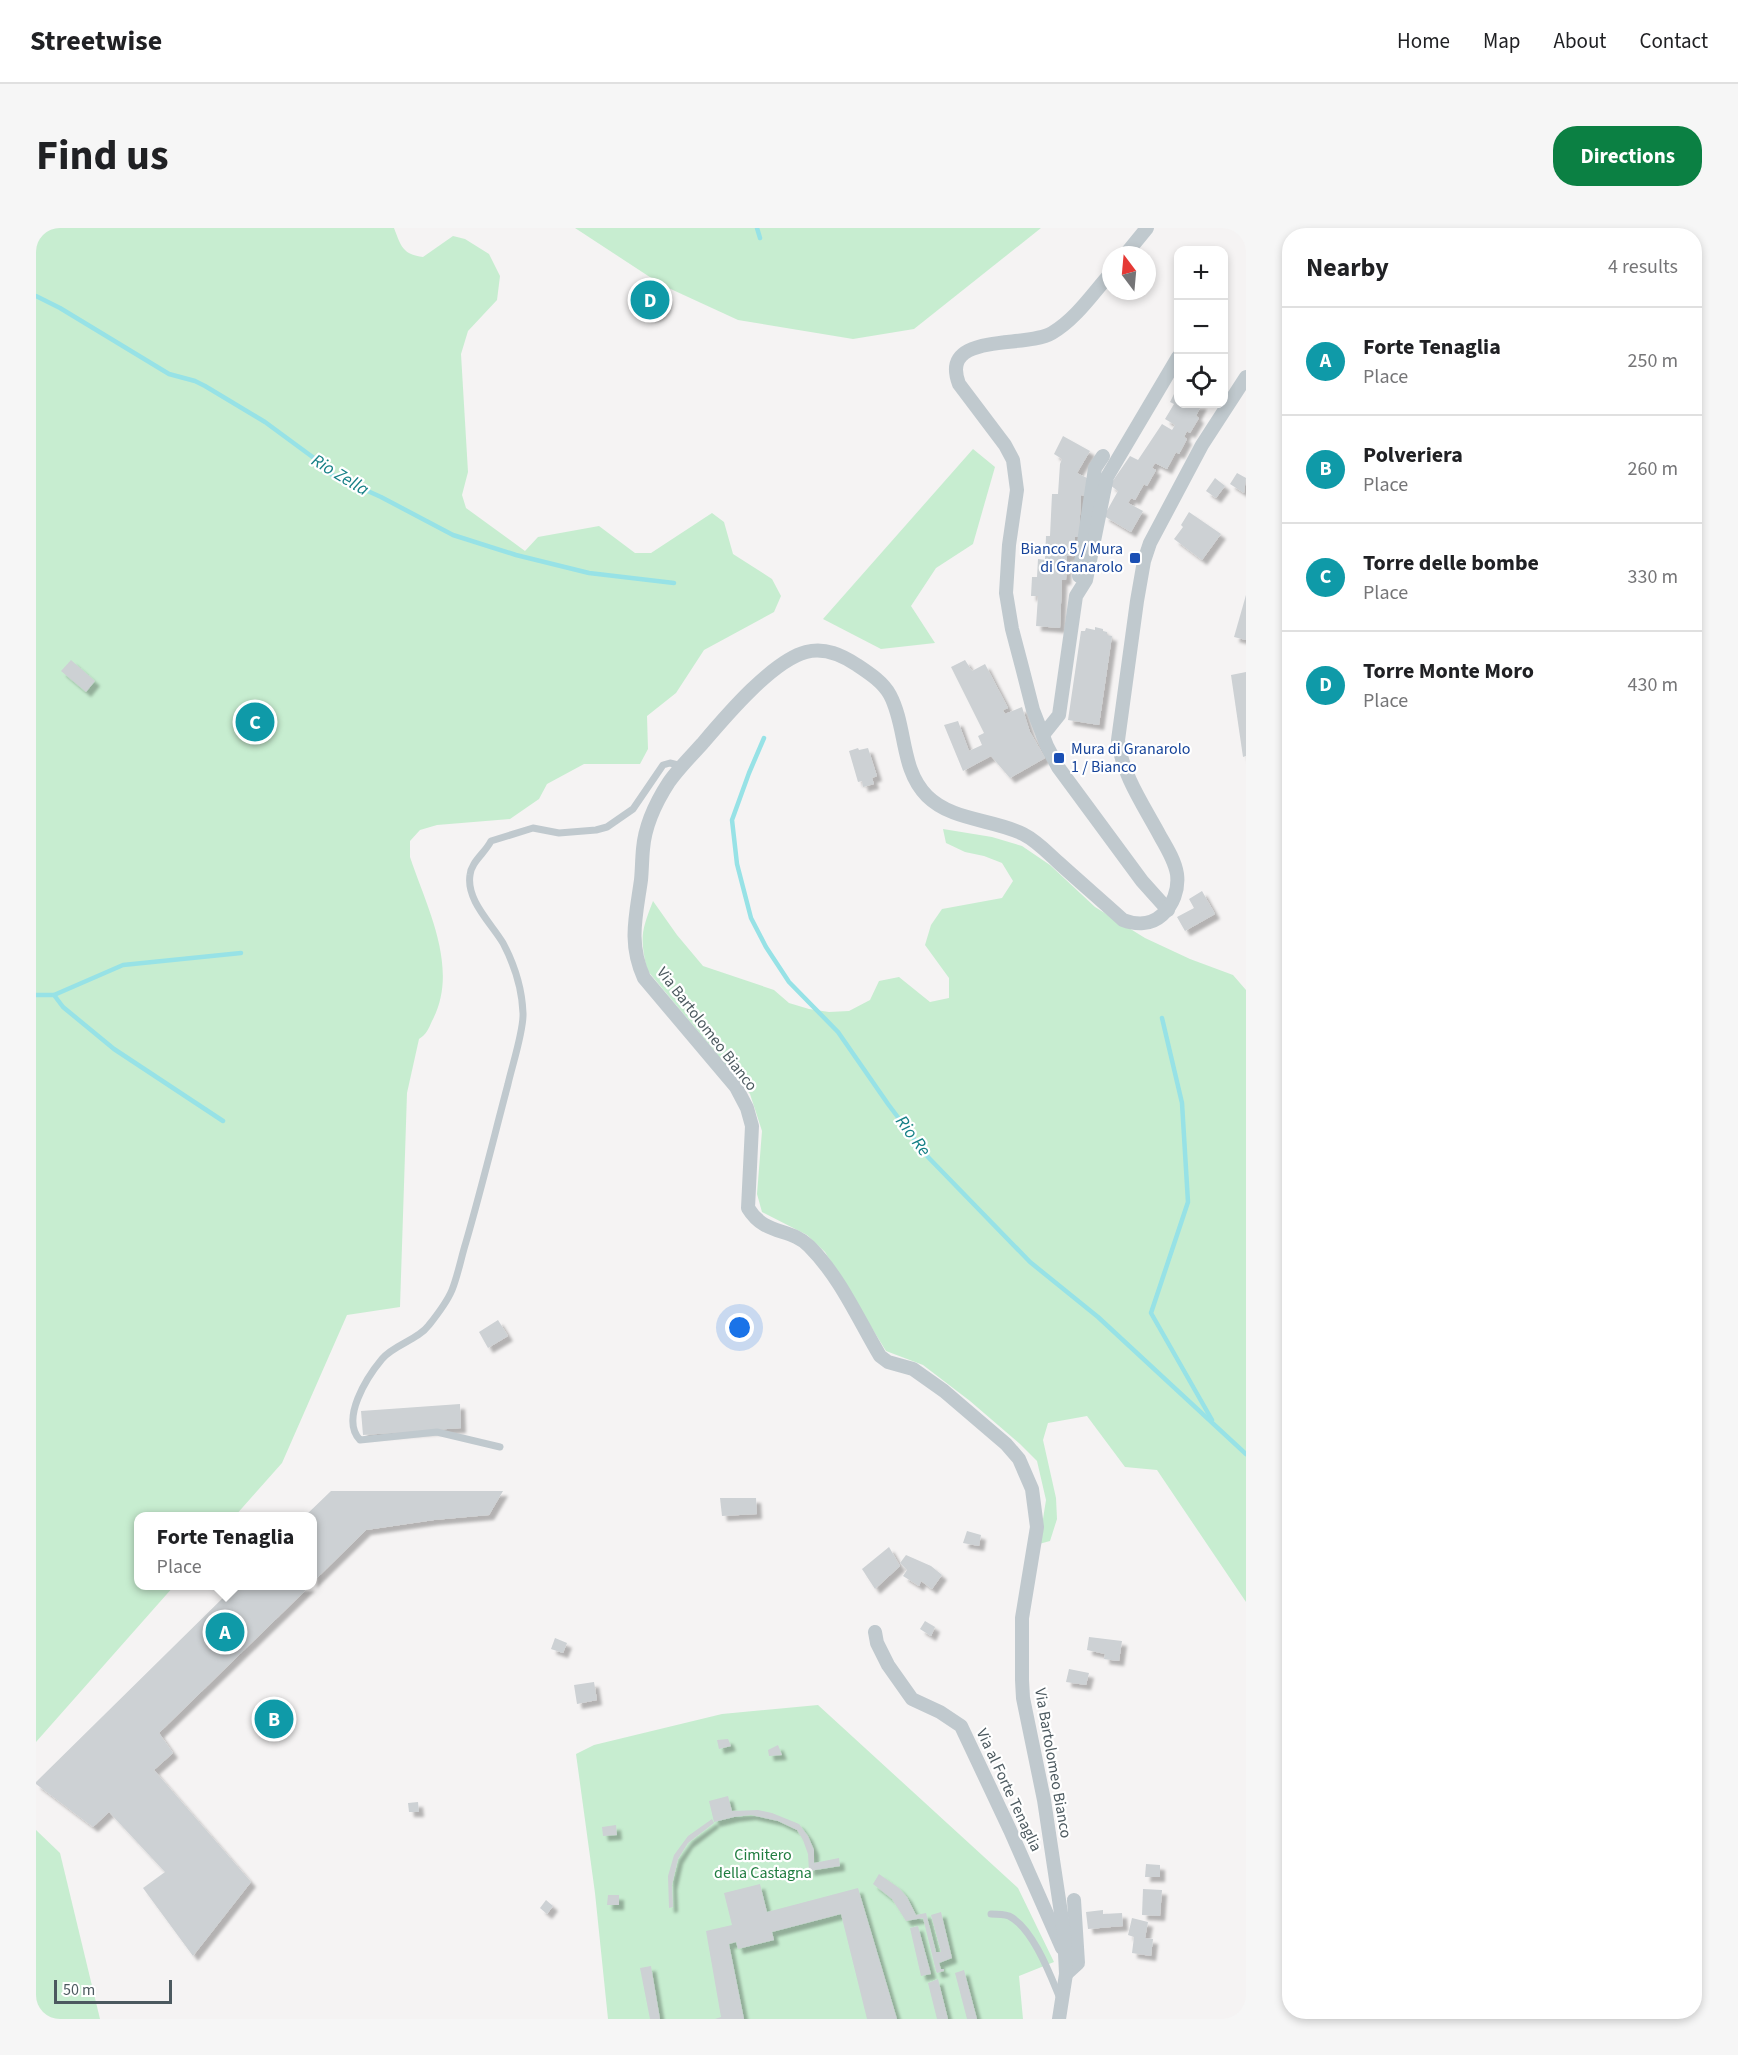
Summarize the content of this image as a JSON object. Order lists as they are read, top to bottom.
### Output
{
  "streets": {
    "street": ["Via Bartolomeo Bianco", "Via al Forte Tenaglia"]
  },
  "crossings": [
    ["Via Bartolomeo Bianco", "Via al Forte Tenaglia"]
  ],
  "water": ["Rio Zella", "Rio Re"],
  "parks": ["Cimitero della Castagna"],
  "places": {
    "transit": ["Bianco 5 / Mura di Granarolo", "Mura di Granarolo 1 / Bianco"]
  },
  "scale_bar": "50 m",
  "north": "top",
  "page": {
    "header": "Streetwise",
    "nav": [
      "Home",
      "Map",
      "About",
      "Contact"
    ],
    "title": "Find us",
    "buttons": "Directions",
    "heading": ["Nearby", "4 results"],
    "map_buttons": ["+", "−"],
    "pins": [
      "D",
      "C",
      "A",
      "B"
    ],
    "list": [
      {
        "mark": "A",
        "name": "Forte Tenaglia",
        "note": "Place",
        "value": "250 m"
      },
      {
        "mark": "B",
        "name": "Polveriera",
        "note": "Place",
        "value": "260 m"
      },
      {
        "mark": "C",
        "name": "Torre delle bombe",
        "note": "Place",
        "value": "330 m"
      },
      {
        "mark": "D",
        "name": "Torre Monte Moro",
        "note": "Place",
        "value": "430 m"
      }
    ],
    "popup": ["Forte Tenaglia", "Place"],
    "scale": "50 m"
  }
}
